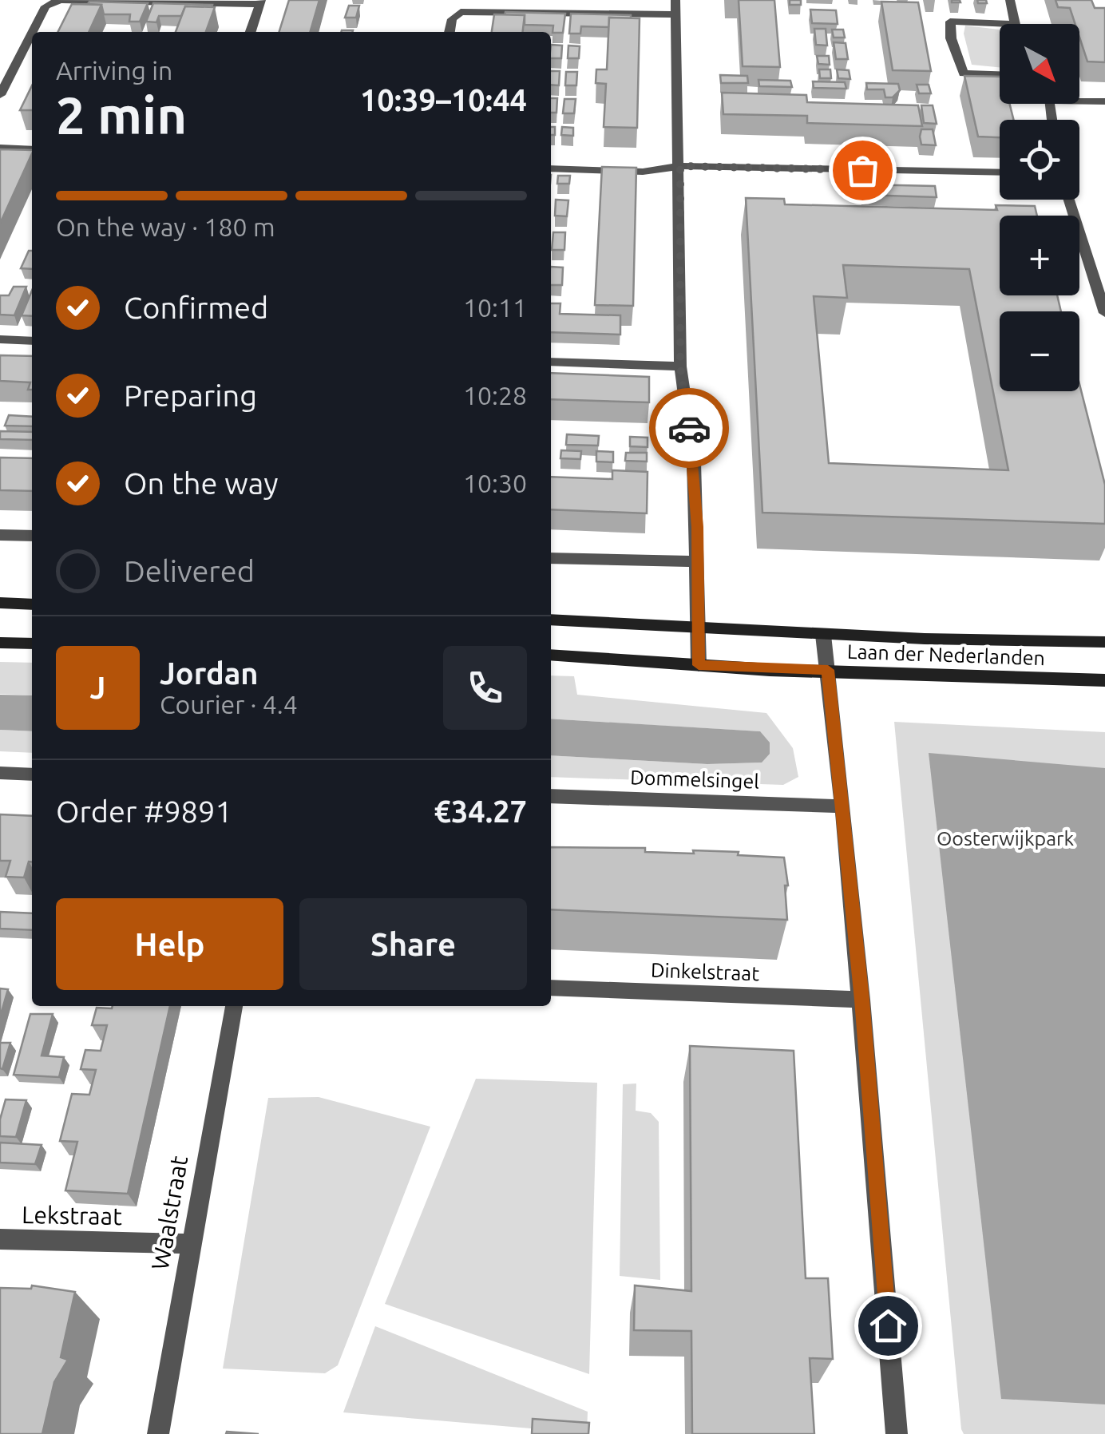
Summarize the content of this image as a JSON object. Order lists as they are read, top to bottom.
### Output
{
  "streets": {
    "main road": ["Laan der Nederlanden"],
    "street": [
      "Dommelsingel",
      "Dinkelstraat",
      "Waalstraat",
      "Lekstraat"
    ]
  },
  "crossings": [
    ["Waalstraat", "Lekstraat"]
  ],
  "parks": ["Oosterwijkpark"],
  "north": "bottom right",
  "page": {
    "map_buttons": ["+", "−"],
    "heading": ["2 min", "Arriving in", "10:39–10:44"],
    "panel": [
      "Jordan",
      "Courier · 4.4",
      "Order #9891",
      "€34.27"
    ],
    "bar": "On the way · 180 m",
    "list": [
      ["Confirmed", "10:11"],
      ["Preparing", "10:28"],
      ["On the way", "10:30"],
      "Delivered"
    ],
    "round": "J",
    "buttons": ["Help", "Share"]
  }
}
